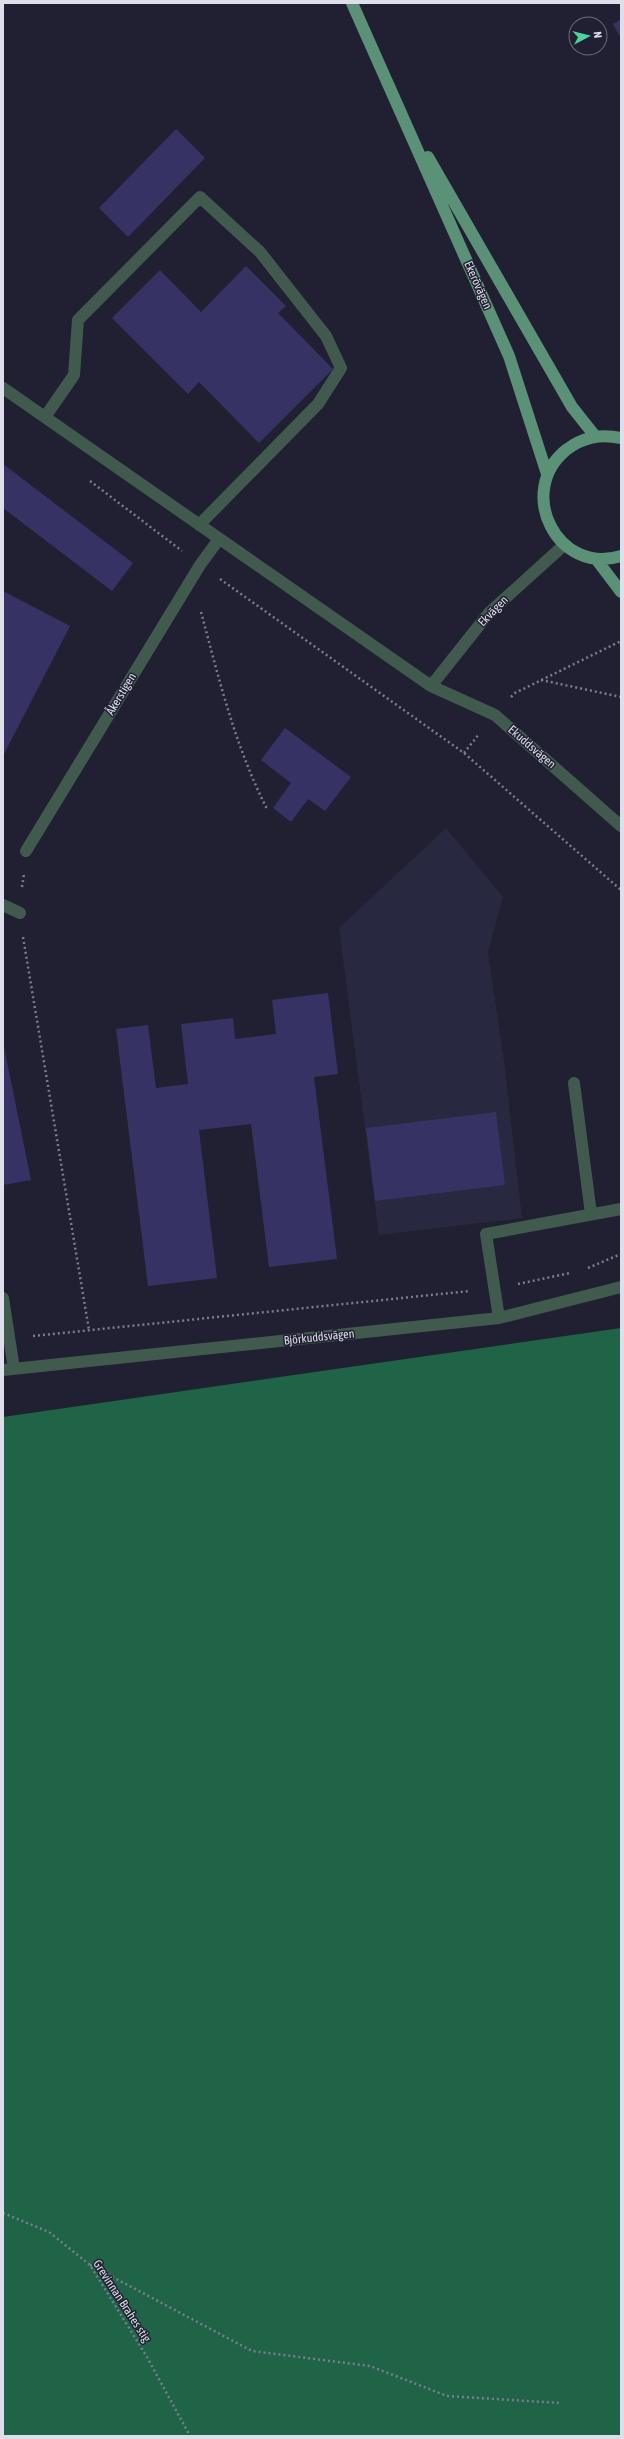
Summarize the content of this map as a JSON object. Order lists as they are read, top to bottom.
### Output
{
  "streets": {
    "main road": ["Ekerövägen"],
    "street": [
      "Ekvägen",
      "Åkerstigen",
      "Ekuddsvägen",
      "Björkuddsvägen"
    ],
    "path": ["Grevinnan Brahes stig"]
  },
  "crossings": [
    ["Ekvägen", "Ekuddsvägen"]
  ],
  "north": "right"
}
